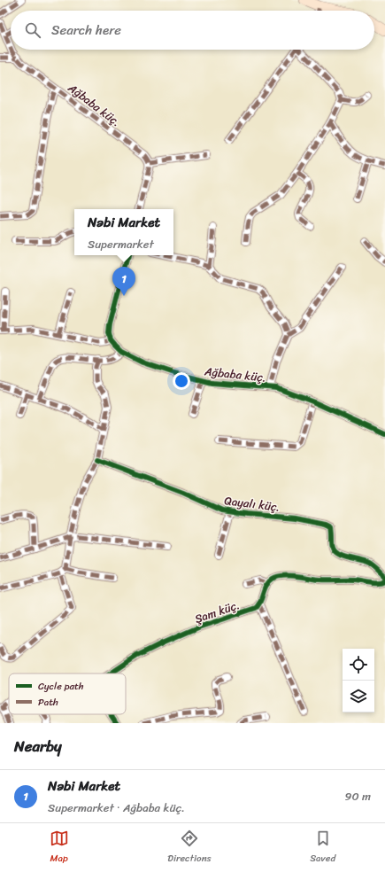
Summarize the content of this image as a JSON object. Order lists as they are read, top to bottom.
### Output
{
  "streets": {
    "street": ["Ağbaba küç.", "Qayalı küç.", "Şam küç."]
  },
  "legend": ["Cycle path", "Path"],
  "page": {
    "search": "Search here",
    "popup": ["Nəbi Market", "Supermarket"],
    "pins": "1",
    "heading": "Nearby",
    "list": [
      {
        "mark": "1",
        "name": "Nəbi Market",
        "note": "Supermarket · Ağbaba küç.",
        "value": "90 m"
      }
    ],
    "nav": ["Map", "Directions", "Saved"]
  }
}
